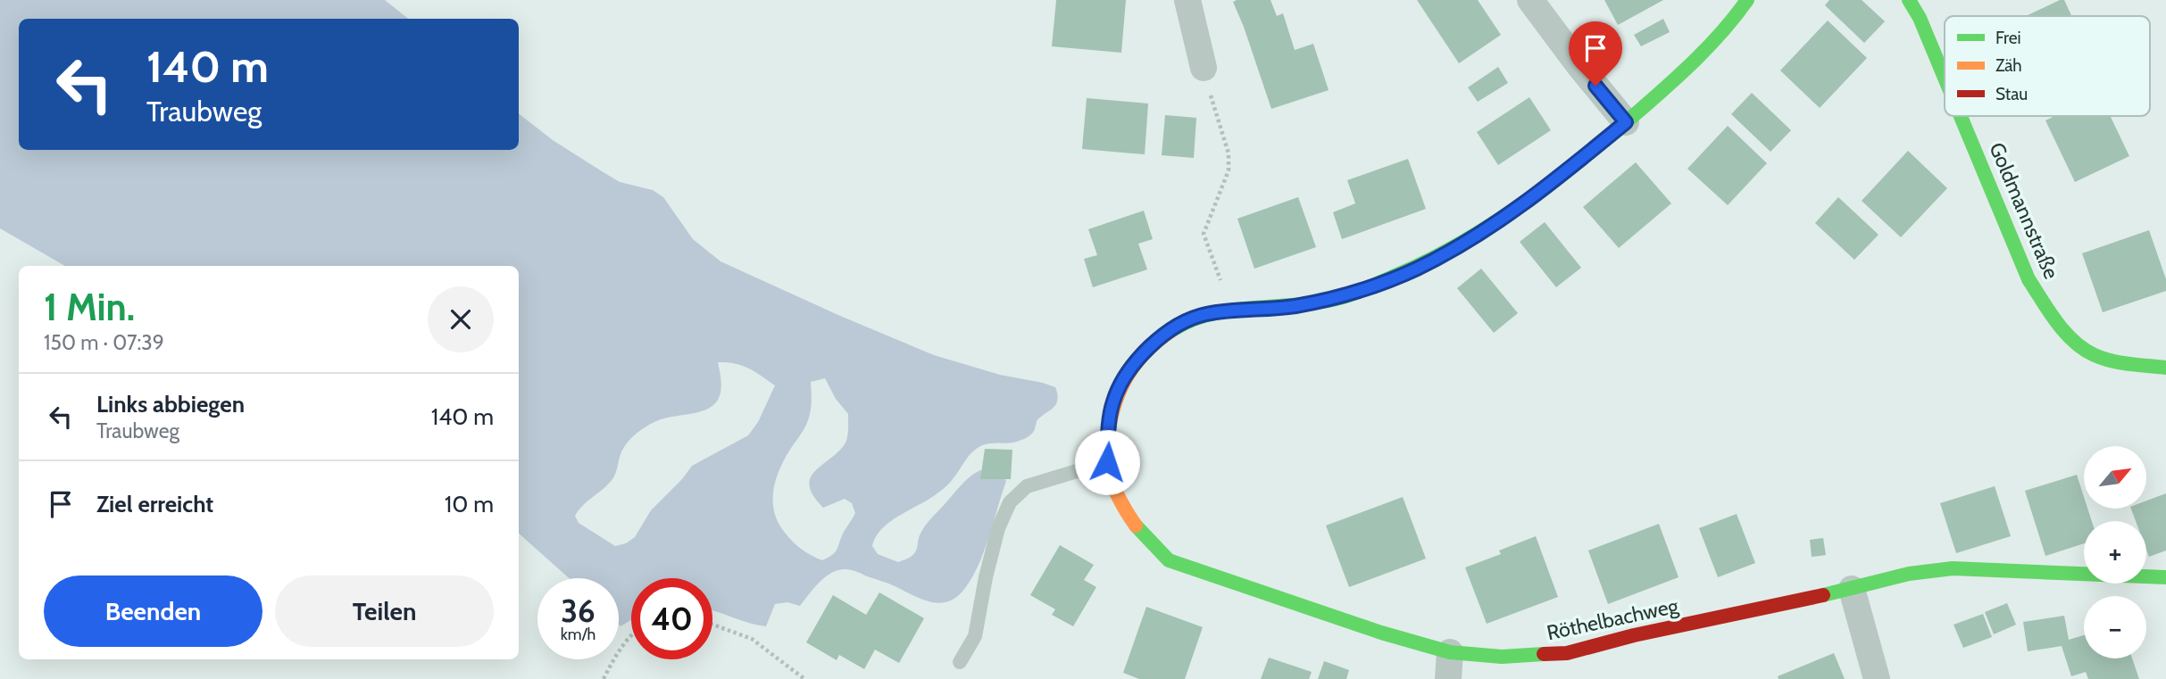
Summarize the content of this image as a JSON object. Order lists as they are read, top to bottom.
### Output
{
  "streets": {
    "street": ["Goldmannstraße", "Röthelbachweg"]
  },
  "legend": ["Frei", "Zäh", "Stau"],
  "north": "top right",
  "page": {
    "turn": ["140 m", "Traubweg"],
    "heading": ["1 Min.", "150 m · 07:39"],
    "list": [
      {
        "name": "Links abbiegen",
        "note": "Traubweg",
        "value": "140 m"
      },
      {
        "name": "Ziel erreicht",
        "value": "10 m"
      }
    ],
    "map_buttons": ["+", "−"],
    "buttons": ["Beenden", "Teilen"],
    "speed": "36 km/h",
    "limit": "40"
  }
}
